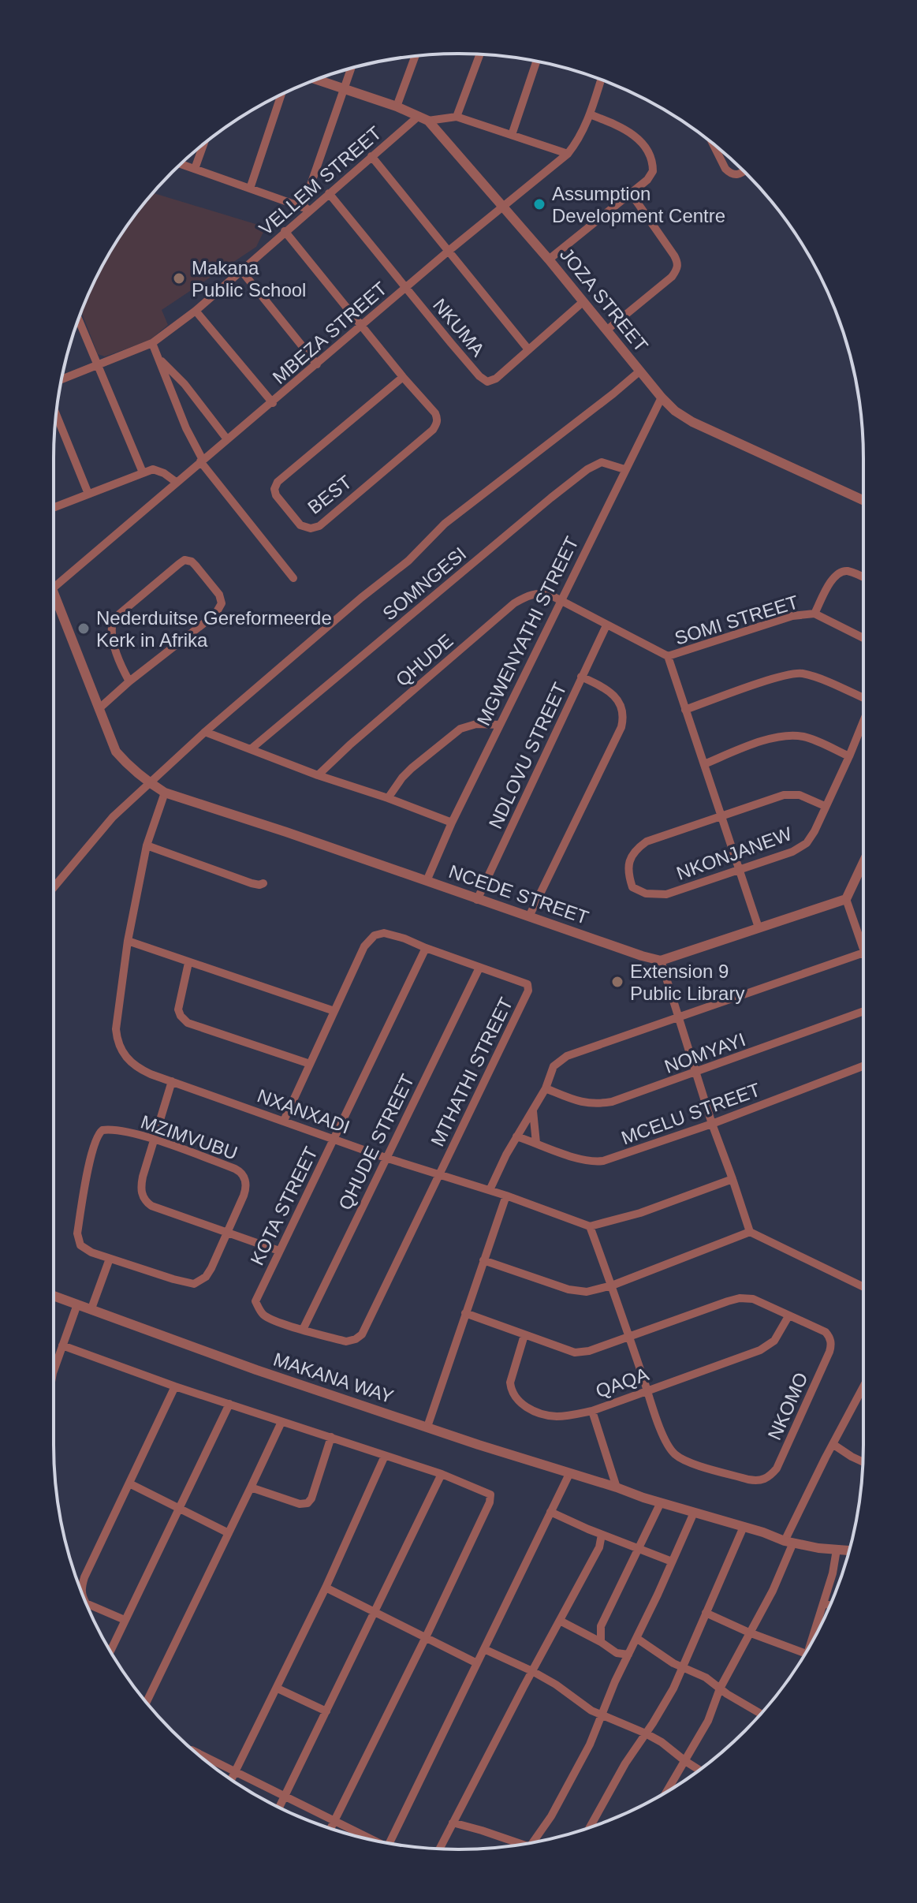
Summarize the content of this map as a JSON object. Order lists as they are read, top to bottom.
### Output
{
  "streets": {
    "street": [
      "VELLEM STREET",
      "JOZA STREET",
      "NKUMA",
      "MBEZA STREET",
      "BEST",
      "SOMNGESI",
      "SOMI STREET",
      "MGWENYATHI STREET",
      "QHUDE",
      "NDLOVU STREET",
      "NKONJANEW",
      "NCEDE STREET",
      "NOMYAYI",
      "MTHATHI STREET",
      "NXANXADI",
      "MCELU STREET",
      "MZIMVUBU",
      "QHUDE STREET",
      "KOTA STREET",
      "MAKANA WAY",
      "QAQA",
      "NKOMO"
    ]
  },
  "crossings": [
    ["VELLEM STREET", "JOZA STREET"],
    ["VELLEM STREET", "NKUMA"],
    ["VELLEM STREET", "BEST"],
    ["JOZA STREET", "NKUMA"],
    ["JOZA STREET", "MBEZA STREET"],
    ["JOZA STREET", "MGWENYATHI STREET"],
    ["NKUMA", "MBEZA STREET"],
    ["MBEZA STREET", "BEST"],
    ["SOMNGESI", "MGWENYATHI STREET"],
    ["SOMI STREET", "MGWENYATHI STREET"],
    ["SOMI STREET", "QHUDE"],
    ["SOMI STREET", "NDLOVU STREET"],
    ["MGWENYATHI STREET", "QHUDE"],
    ["MGWENYATHI STREET", "NCEDE STREET"],
    ["NDLOVU STREET", "NCEDE STREET"],
    ["NCEDE STREET", "NXANXADI"],
    ["MTHATHI STREET", "NXANXADI"],
    ["MTHATHI STREET", "QHUDE STREET"],
    ["MTHATHI STREET", "KOTA STREET"],
    ["NXANXADI", "QHUDE STREET"],
    ["NXANXADI", "KOTA STREET"],
    ["NXANXADI", "NKOMO"],
    ["QHUDE STREET", "KOTA STREET"],
    ["QAQA", "NKOMO"]
  ],
  "places": [
    "Assumption Development Centre",
    "Makana Public School",
    "Nederduitse Gereformeerde Kerk in Afrika",
    "Extension 9 Public Library"
  ]
}
